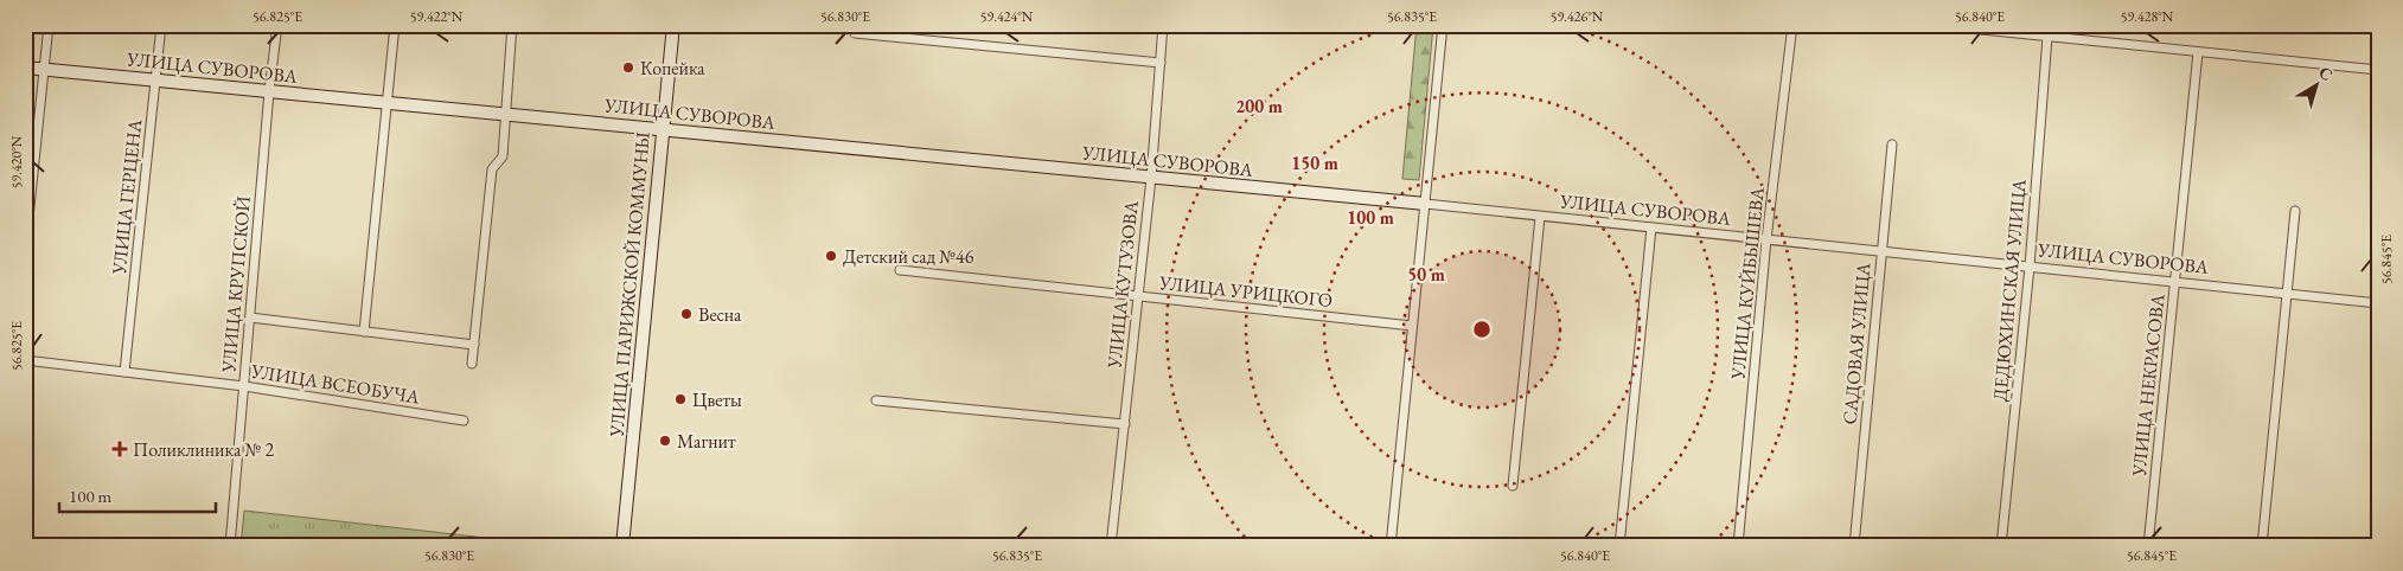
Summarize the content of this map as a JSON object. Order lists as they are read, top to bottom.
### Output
{
  "streets": {
    "street": [
      "УЛИЦА СУВОРОВА",
      "УЛИЦА ГЕРЦЕНА",
      "УЛИЦА КУЙБЫШЕВА",
      "УЛИЦА КРУПСКОЙ",
      "УЛИЦА ПАРИЖСКОЙ КОММУНЫ",
      "УЛИЦА КУТУЗОВА",
      "ДЕДЮХИНСКАЯ УЛИЦА",
      "УЛИЦА УРИЦКОГО",
      "САДОВАЯ УЛИЦА",
      "УЛИЦА ВСЕОБУЧА",
      "УЛИЦА НЕКРАСОВА"
    ]
  },
  "crossings": [
    ["УЛИЦА СУВОРОВА", "УЛИЦА ГЕРЦЕНА"],
    ["УЛИЦА СУВОРОВА", "УЛИЦА КУЙБЫШЕВА"],
    ["УЛИЦА СУВОРОВА", "УЛИЦА КРУПСКОЙ"],
    ["УЛИЦА СУВОРОВА", "УЛИЦА ПАРИЖСКОЙ КОММУНЫ"],
    ["УЛИЦА СУВОРОВА", "УЛИЦА КУТУЗОВА"],
    ["УЛИЦА СУВОРОВА", "ДЕДЮХИНСКАЯ УЛИЦА"],
    ["УЛИЦА СУВОРОВА", "САДОВАЯ УЛИЦА"],
    ["УЛИЦА СУВОРОВА", "УЛИЦА НЕКРАСОВА"],
    ["УЛИЦА ГЕРЦЕНА", "УЛИЦА ВСЕОБУЧА"],
    ["УЛИЦА КРУПСКОЙ", "УЛИЦА ВСЕОБУЧА"],
    ["УЛИЦА КУТУЗОВА", "УЛИЦА УРИЦКОГО"]
  ],
  "places": {
    "other": [
      "Копейка",
      "Детский сад №46",
      "Весна",
      "Цветы",
      "Магнит"
    ],
    "health": ["Поликлиника № 2"]
  },
  "scale_bar": "100 m",
  "north": "top right",
  "coordinates": [
    "56.825°E",
    "59.422°N",
    "56.830°E",
    "59.424°N",
    "56.835°E",
    "59.426°N",
    "56.840°E",
    "59.428°N",
    "59.420°N",
    "56.845°E"
  ],
  "rings": [
    "200 m",
    "150 m",
    "100 m",
    "50 m"
  ]
}
